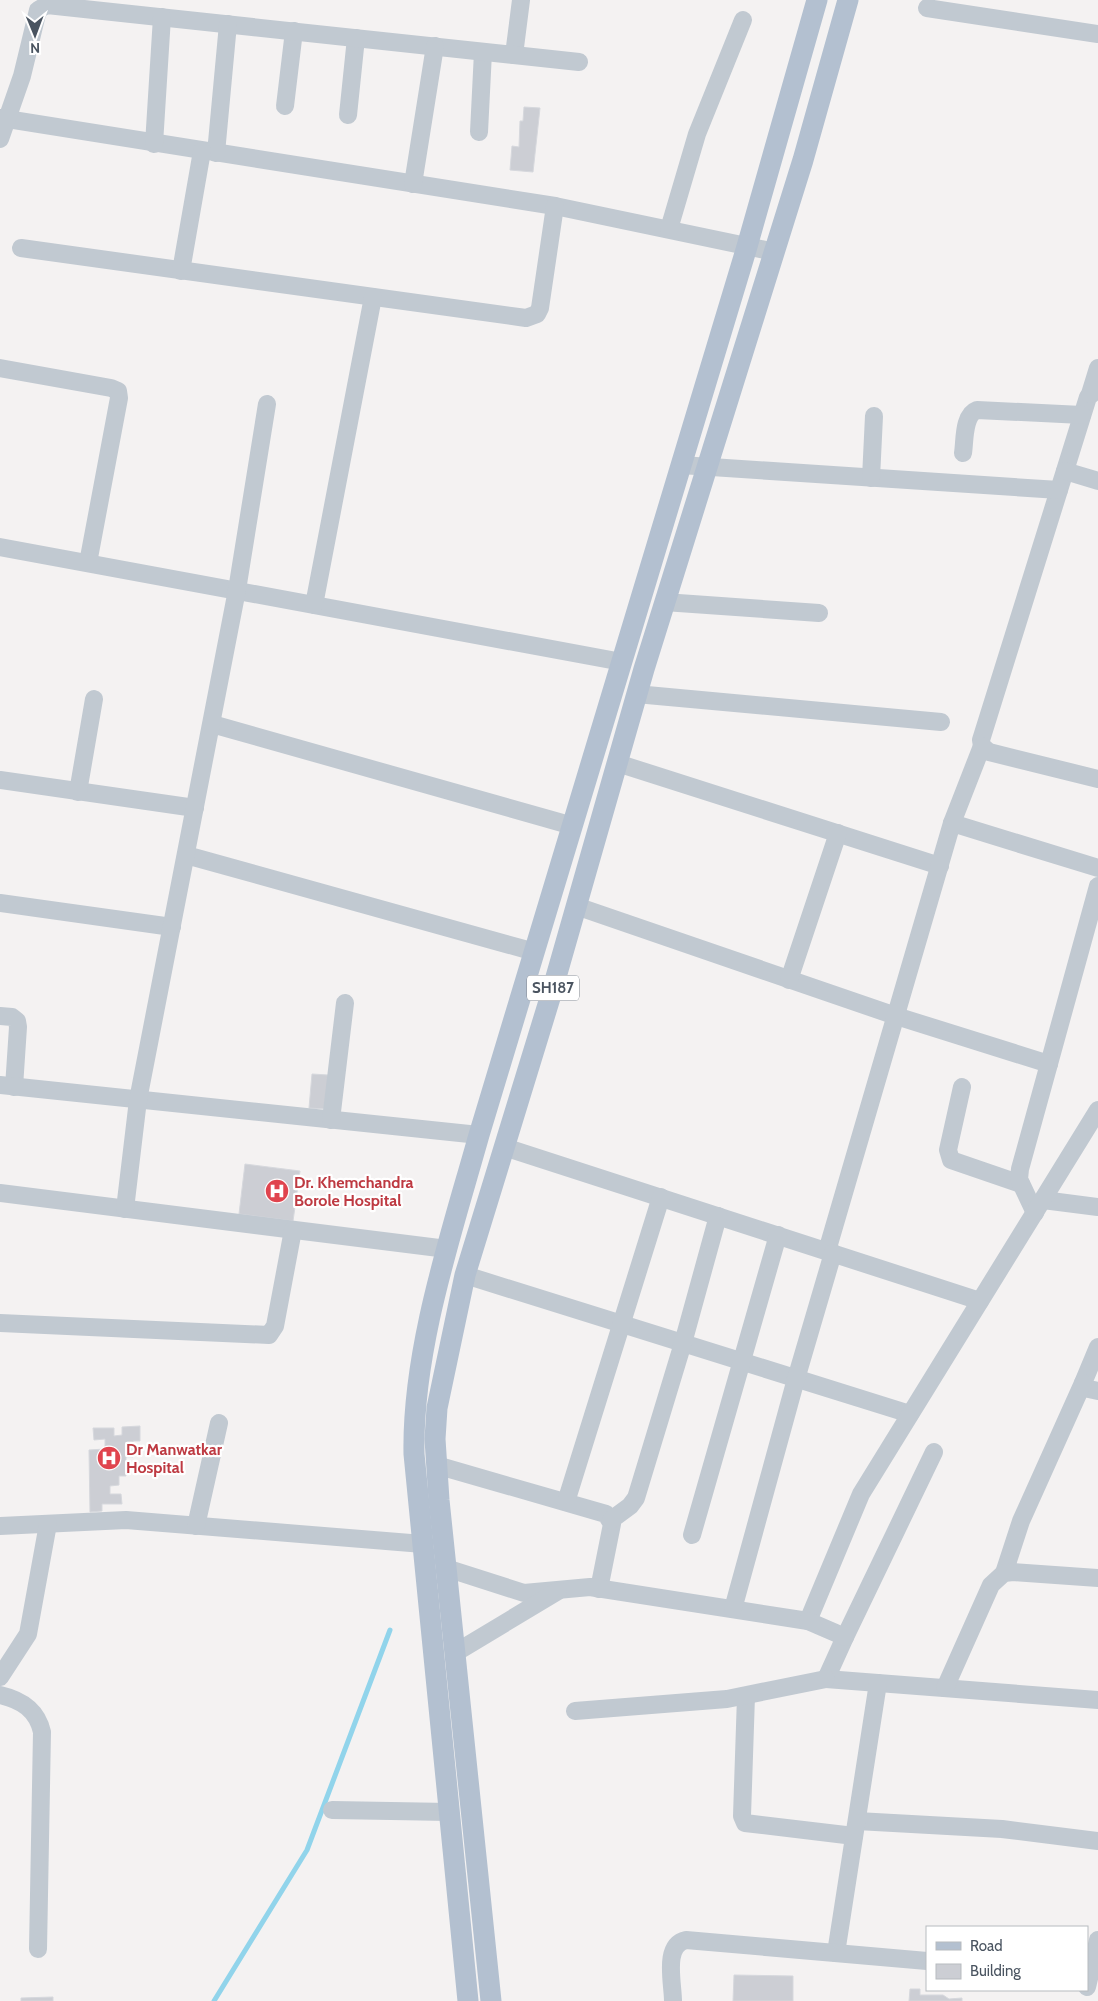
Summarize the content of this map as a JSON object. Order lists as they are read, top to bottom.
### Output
{
  "streets": {
    "main road": ["SH187"]
  },
  "places": {
    "hospital": ["Dr. Khemchandra Borole Hospital", "Dr Manwatkar Hospital"]
  },
  "legend": ["Road", "Building"],
  "north": "bottom"
}
